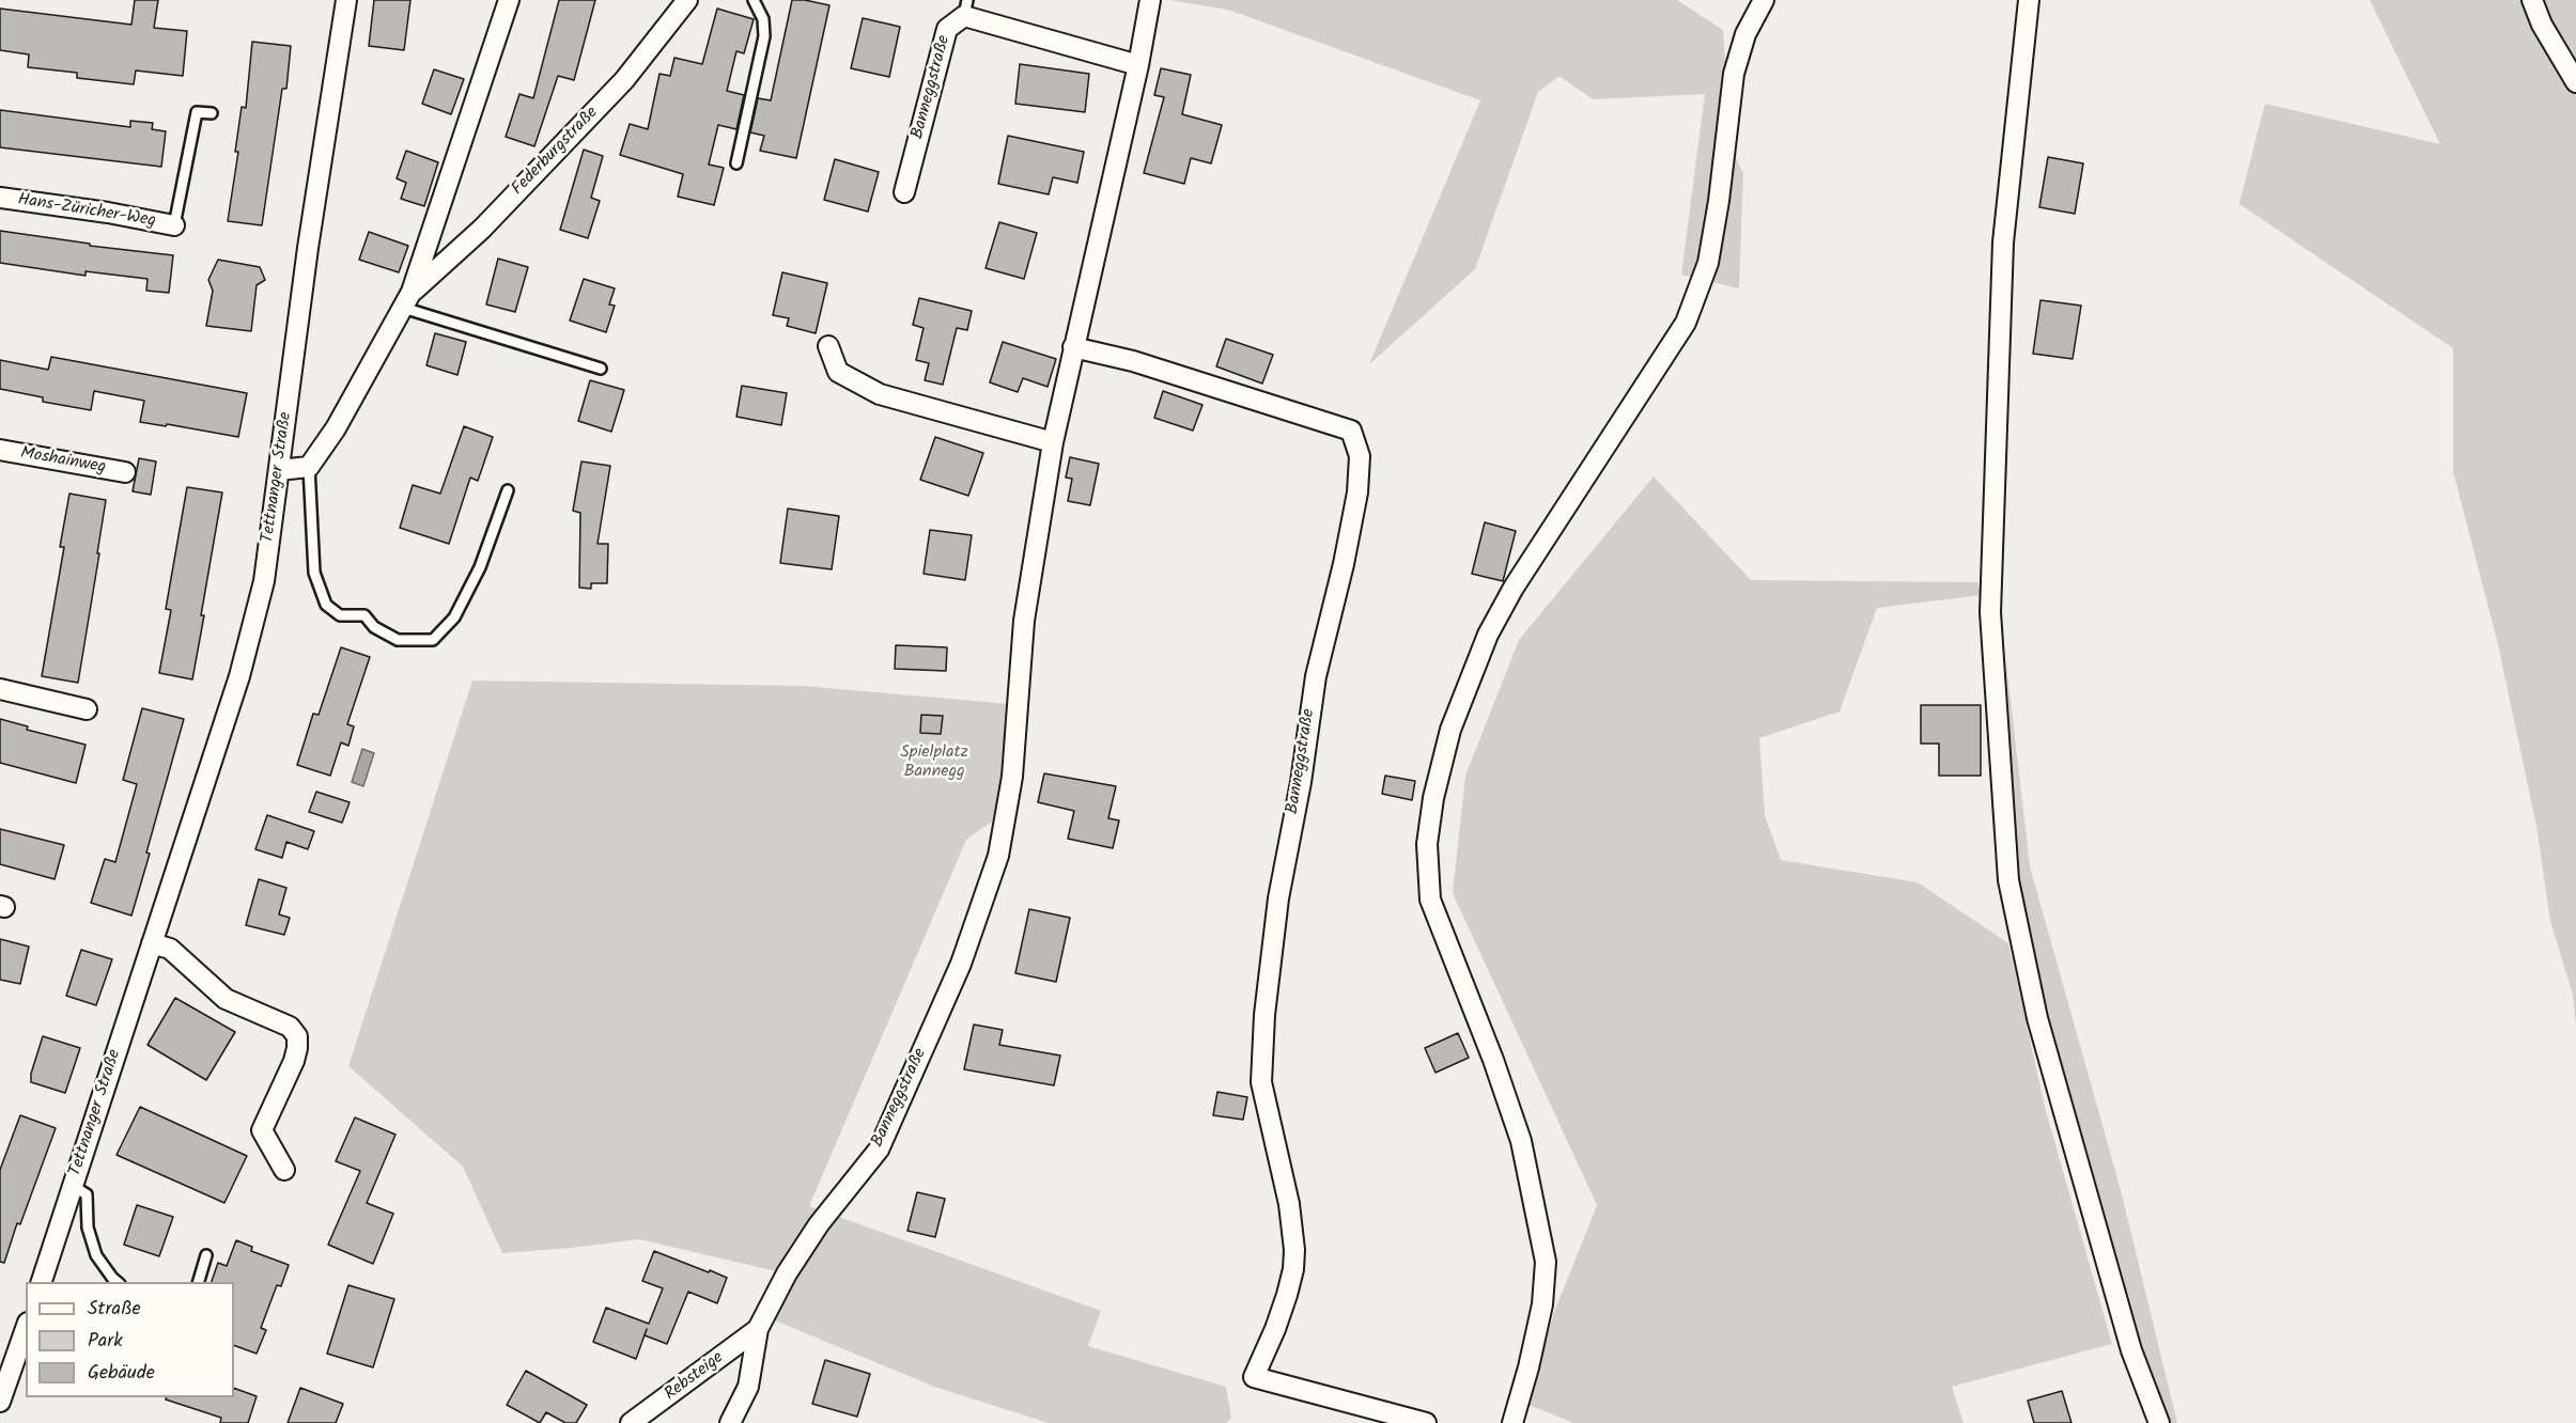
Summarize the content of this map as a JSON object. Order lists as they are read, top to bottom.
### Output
{
  "streets": {
    "street": [
      "Banneggstraße",
      "Federburgstraße",
      "Hans-Züricher-Weg",
      "Moshainweg",
      "Tettnanger Straße",
      "Rebsteige"
    ]
  },
  "crossings": [
    ["Banneggstraße", "Rebsteige"],
    ["Federburgstraße", "Tettnanger Straße"]
  ],
  "parks": ["Spielplatz Bannegg"],
  "legend": ["Straße", "Park", "Gebäude"]
}
